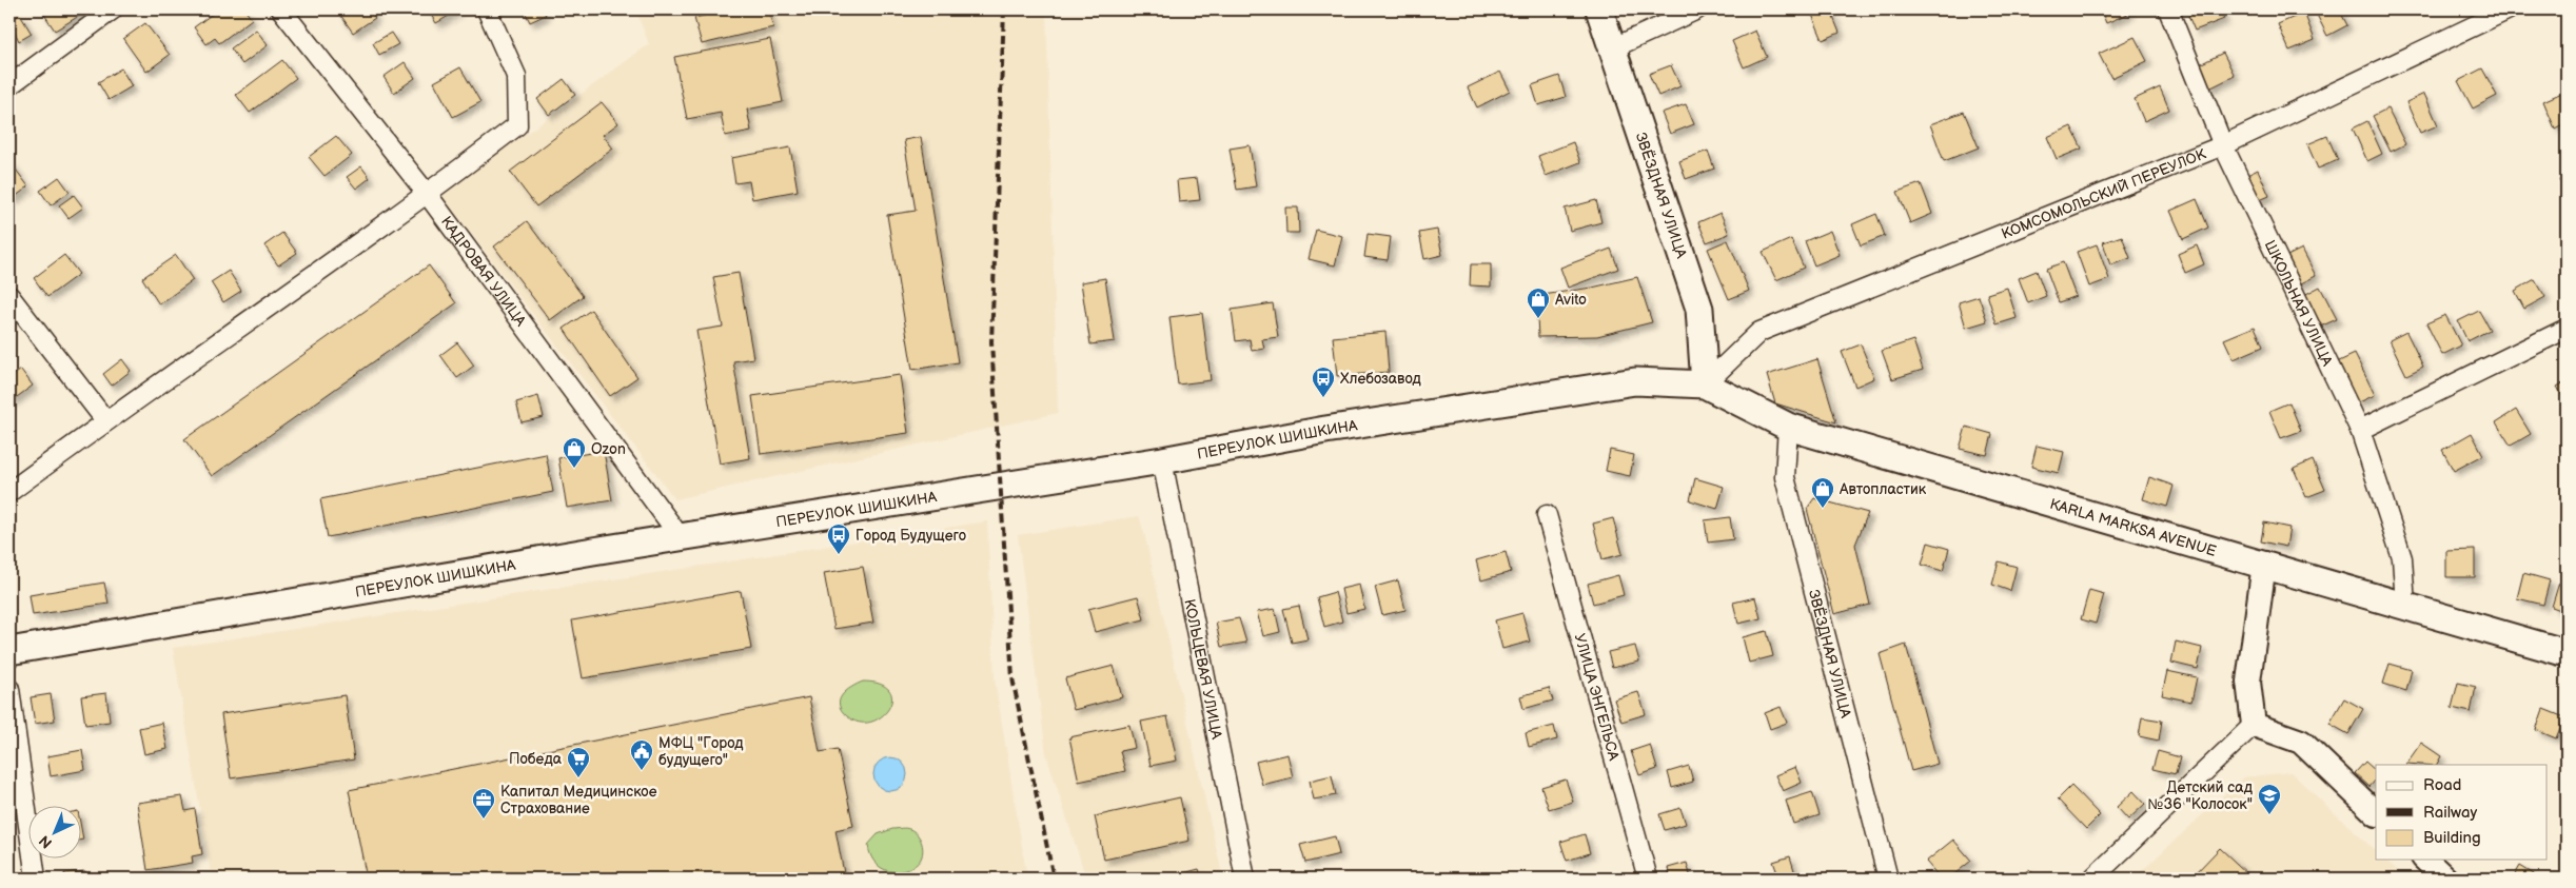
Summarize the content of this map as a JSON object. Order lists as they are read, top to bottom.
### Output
{
  "streets": {
    "main road": ["ЗВЁЗДНАЯ УЛИЦА", "ПЕРЕУЛОК ШИШКИНА", "KARLA MARKSA AVENUE"],
    "street": [
      "КОМСОМОЛЬСКИЙ ПЕРЕУЛОК",
      "КАДРОВАЯ УЛИЦА",
      "ШКОЛЬНАЯ УЛИЦА",
      "КОЛЬЦЕВАЯ УЛИЦА",
      "УЛИЦА ЭНГЕЛЬСА"
    ]
  },
  "crossings": [
    ["КОМСОМОЛЬСКИЙ ПЕРЕУЛОК", "ЗВЁЗДНАЯ УЛИЦА"],
    ["КОМСОМОЛЬСКИЙ ПЕРЕУЛОК", "ШКОЛЬНАЯ УЛИЦА"],
    ["КОМСОМОЛЬСКИЙ ПЕРЕУЛОК", "ПЕРЕУЛОК ШИШКИНА"],
    ["КОМСОМОЛЬСКИЙ ПЕРЕУЛОК", "KARLA MARKSA AVENUE"],
    ["ЗВЁЗДНАЯ УЛИЦА", "ПЕРЕУЛОК ШИШКИНА"],
    ["ЗВЁЗДНАЯ УЛИЦА", "KARLA MARKSA AVENUE"],
    ["КАДРОВАЯ УЛИЦА", "ПЕРЕУЛОК ШИШКИНА"],
    ["ШКОЛЬНАЯ УЛИЦА", "KARLA MARKSA AVENUE"],
    ["ПЕРЕУЛОК ШИШКИНА", "KARLA MARKSA AVENUE"],
    ["ПЕРЕУЛОК ШИШКИНА", "КОЛЬЦЕВАЯ УЛИЦА"]
  ],
  "places": {
    "shop": ["Avito", "Ozon", "Автопластик"],
    "bus stop": ["Хлебозавод", "Город Будущего"],
    "public building": ["МФЦ \"Город будущего\""],
    "supermarket": ["Победа"],
    "school or university": ["Детский сад №36 \"Колосок\""],
    "office": ["Капитал Медицинское Страхование"]
  },
  "legend": ["Road", "Railway", "Building"],
  "north": "bottom left"
}
